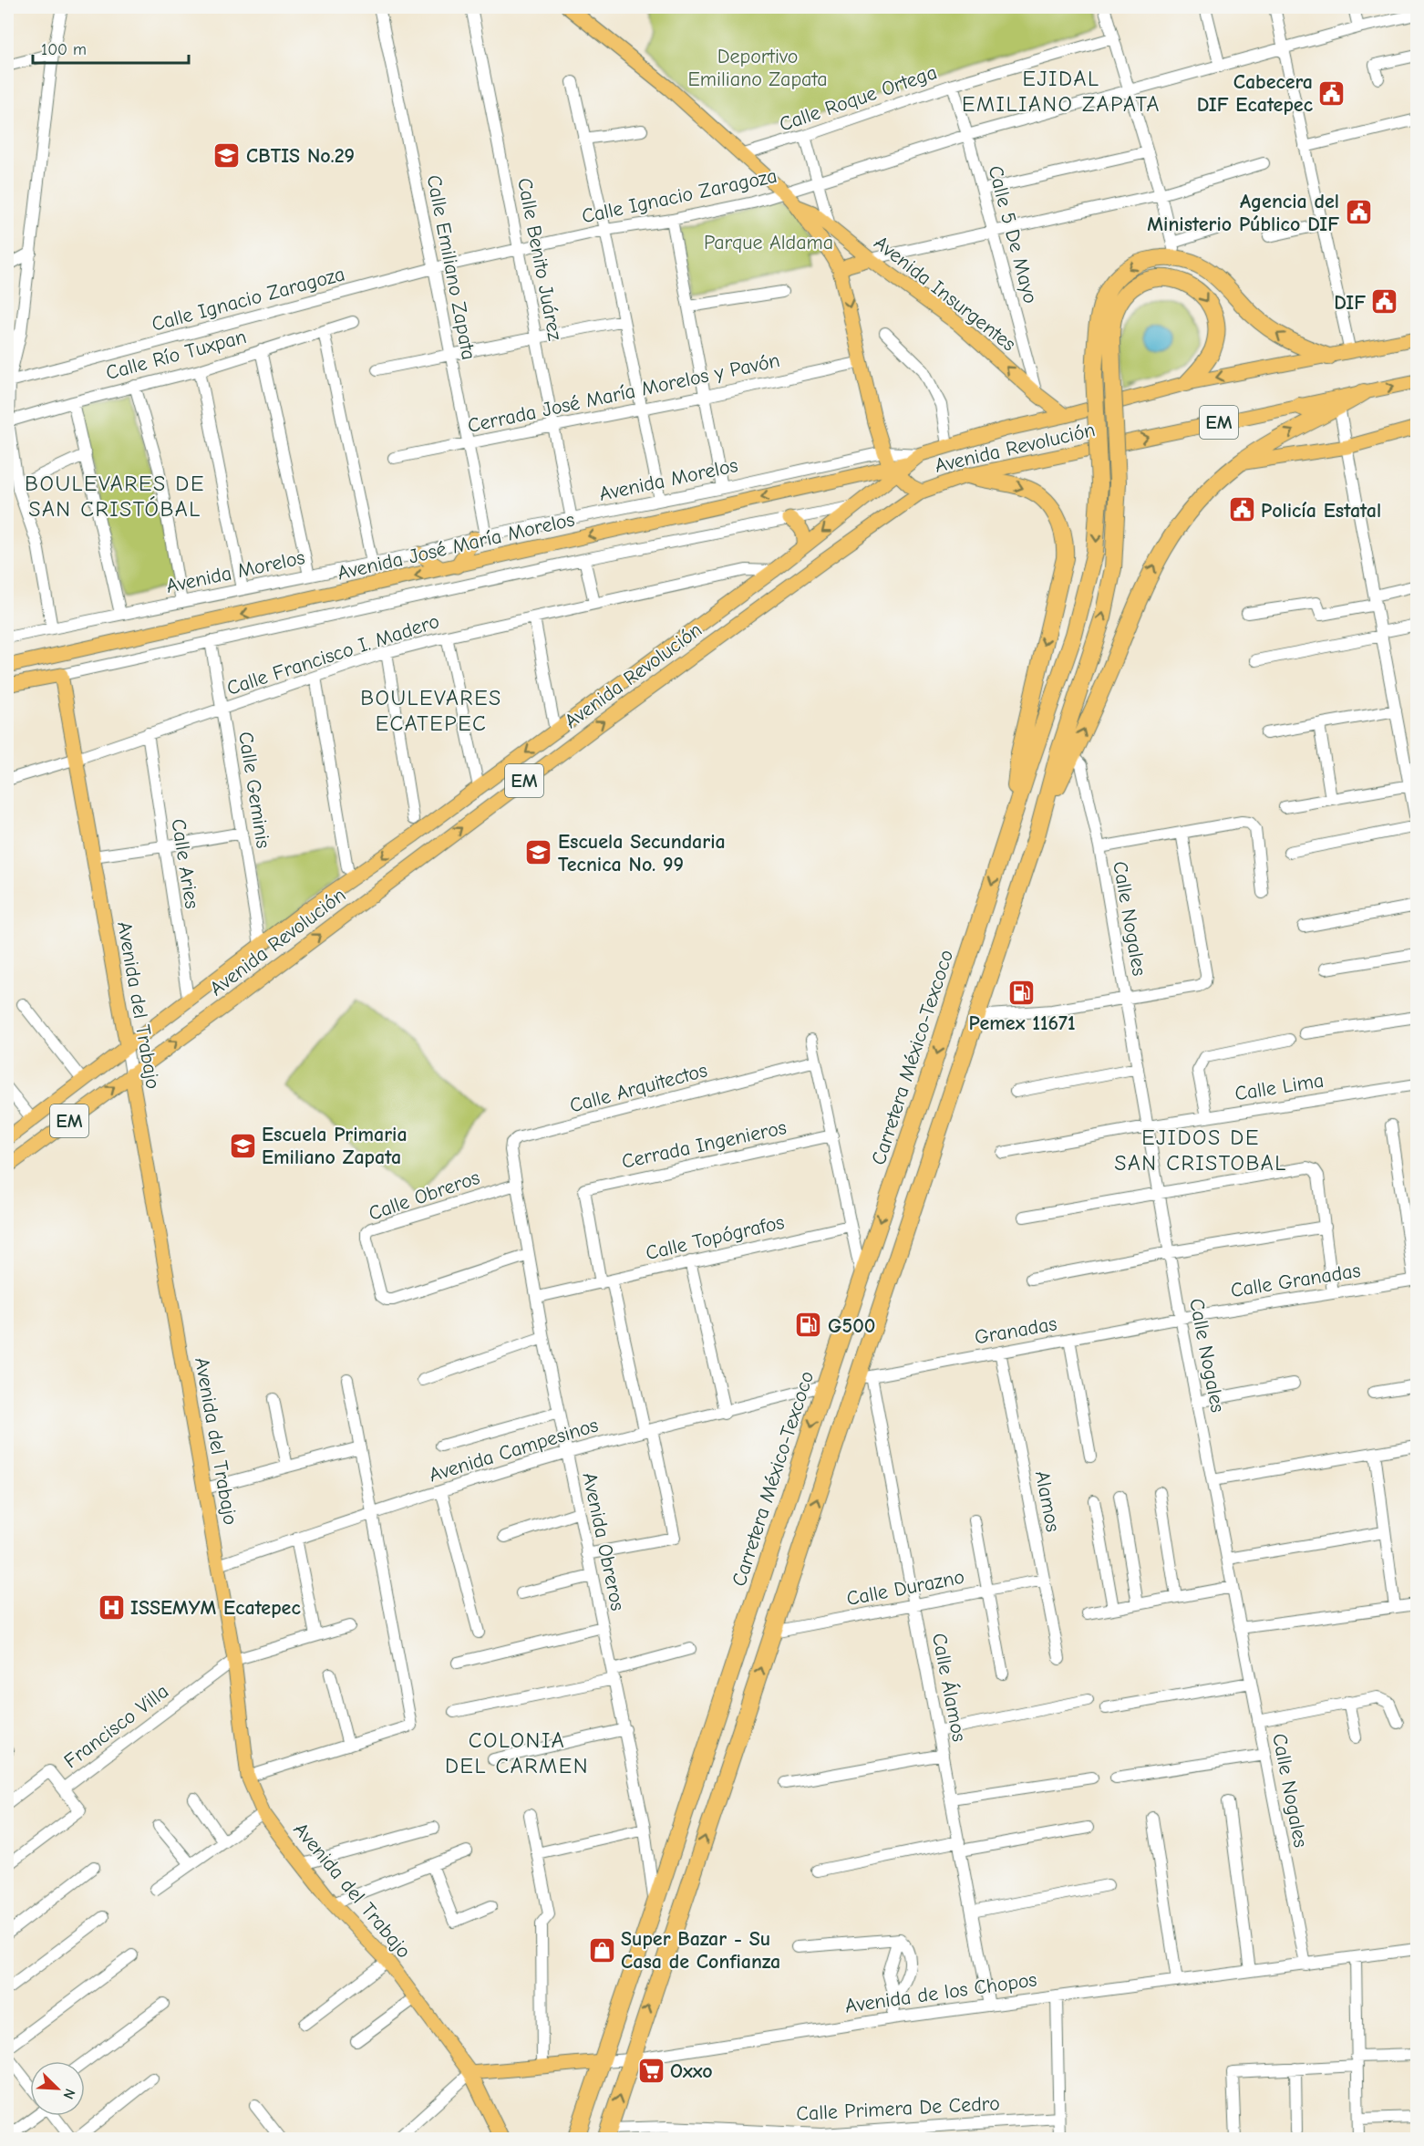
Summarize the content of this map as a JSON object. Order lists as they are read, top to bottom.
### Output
{
  "streets": {
    "highway": ["Carretera México-Texcoco"],
    "main road": [
      "Avenida Insurgentes",
      "EM",
      "Avenida Revolución",
      "Avenida José María Morelos",
      "Avenida del Trabajo",
      "Avenida de los Chopos"
    ],
    "street": [
      "Calle Roque Ortega",
      "Calle Ignacio Zaragoza",
      "Calle 5 De Mayo",
      "Calle Benito Juárez",
      "Calle Emiliano Zapata",
      "Calle Río Tuxpan",
      "Cerrada José María Morelos y Pavón",
      "Avenida Morelos",
      "Calle Francisco I. Madero",
      "Calle Geminis",
      "Calle Aries",
      "Calle Nogales",
      "Calle Lima",
      "Calle Arquitectos",
      "Cerrada Ingenieros",
      "Calle Obreros",
      "Calle Topógrafos",
      "Calle Granadas",
      "Granadas",
      "Avenida Campesinos",
      "Alamos",
      "Avenida Obreros",
      "Calle Durazno",
      "Calle Álamos",
      "Francisco Villa",
      "Calle Primera De Cedro"
    ]
  },
  "crossings": [
    ["Calle Roque Ortega", "Calle 5 De Mayo"],
    ["Calle Roque Ortega", "Avenida Insurgentes"],
    ["Calle Ignacio Zaragoza", "Calle 5 De Mayo"],
    ["Calle Ignacio Zaragoza", "Calle Benito Juárez"],
    ["Calle Ignacio Zaragoza", "Calle Emiliano Zapata"],
    ["Calle Ignacio Zaragoza", "Avenida Insurgentes"],
    ["Calle 5 De Mayo", "Avenida Insurgentes"],
    ["Calle Benito Juárez", "Cerrada José María Morelos y Pavón"],
    ["Calle Benito Juárez", "Avenida Morelos"],
    ["Calle Emiliano Zapata", "Cerrada José María Morelos y Pavón"],
    ["Calle Emiliano Zapata", "Avenida Morelos"],
    ["Avenida Insurgentes", "Cerrada José María Morelos y Pavón"],
    ["Avenida Insurgentes", "Avenida Revolución"],
    ["Avenida Insurgentes", "Avenida Morelos"],
    ["Avenida Insurgentes", "Avenida José María Morelos"],
    ["EM", "Avenida Revolución"],
    ["Avenida Revolución", "Avenida Morelos"],
    ["Avenida Revolución", "Avenida José María Morelos"],
    ["Avenida Revolución", "Calle Francisco I. Madero"],
    ["Avenida Revolución", "Calle Geminis"],
    ["Avenida Revolución", "Calle Aries"],
    ["Avenida Revolución", "Avenida del Trabajo"],
    ["Avenida Morelos", "Avenida José María Morelos"],
    ["Avenida José María Morelos", "Calle Geminis"],
    ["Avenida José María Morelos", "Avenida del Trabajo"],
    ["Calle Francisco I. Madero", "Calle Geminis"],
    ["Calle Francisco I. Madero", "Calle Aries"],
    ["Calle Francisco I. Madero", "Avenida del Trabajo"],
    ["Calle Nogales", "Calle Lima"],
    ["Calle Nogales", "Calle Granadas"],
    ["Calle Nogales", "Granadas"],
    ["Calle Nogales", "Avenida de los Chopos"],
    ["Avenida del Trabajo", "Avenida Campesinos"],
    ["Avenida del Trabajo", "Francisco Villa"],
    ["Avenida del Trabajo", "Avenida de los Chopos"],
    ["Carretera México-Texcoco", "Avenida Campesinos"],
    ["Carretera México-Texcoco", "Avenida Obreros"],
    ["Carretera México-Texcoco", "Avenida de los Chopos"],
    ["Calle Arquitectos", "Calle Obreros"],
    ["Calle Arquitectos", "Avenida Obreros"],
    ["Cerrada Ingenieros", "Calle Topógrafos"],
    ["Calle Obreros", "Avenida Obreros"],
    ["Calle Topógrafos", "Avenida Obreros"],
    ["Calle Granadas", "Granadas"],
    ["Granadas", "Alamos"],
    ["Granadas", "Calle Álamos"],
    ["Avenida Campesinos", "Avenida Obreros"],
    ["Alamos", "Calle Durazno"],
    ["Calle Durazno", "Calle Álamos"],
    ["Calle Álamos", "Avenida de los Chopos"]
  ],
  "one_way": ["Avenida José María Morelos"],
  "districts": [
    "EJIDAL EMILIANO ZAPATA",
    "BOULEVARES DE SAN CRISTÓBAL",
    "BOULEVARES ECATEPEC",
    "EJIDOS DE SAN CRISTOBAL",
    "COLONIA DEL CARMEN"
  ],
  "parks": ["Deportivo Emiliano Zapata", "Parque Aldama"],
  "places": {
    "public building": [
      "Cabecera DIF Ecatepec",
      "Agencia del Ministerio Público DIF",
      "DIF",
      "Policía Estatal"
    ],
    "school or university": ["CBTIS No.29", "Escuela Secundaria Tecnica No. 99", "Escuela Primaria Emiliano Zapata"],
    "fuel station": ["Pemex 11671", "G500"],
    "hospital": ["ISSEMYM Ecatepec"],
    "shop": ["Super Bazar - Su Casa de Confianza"],
    "supermarket": ["Oxxo"]
  },
  "scale_bar": "100 m",
  "north": "bottom right"
}
